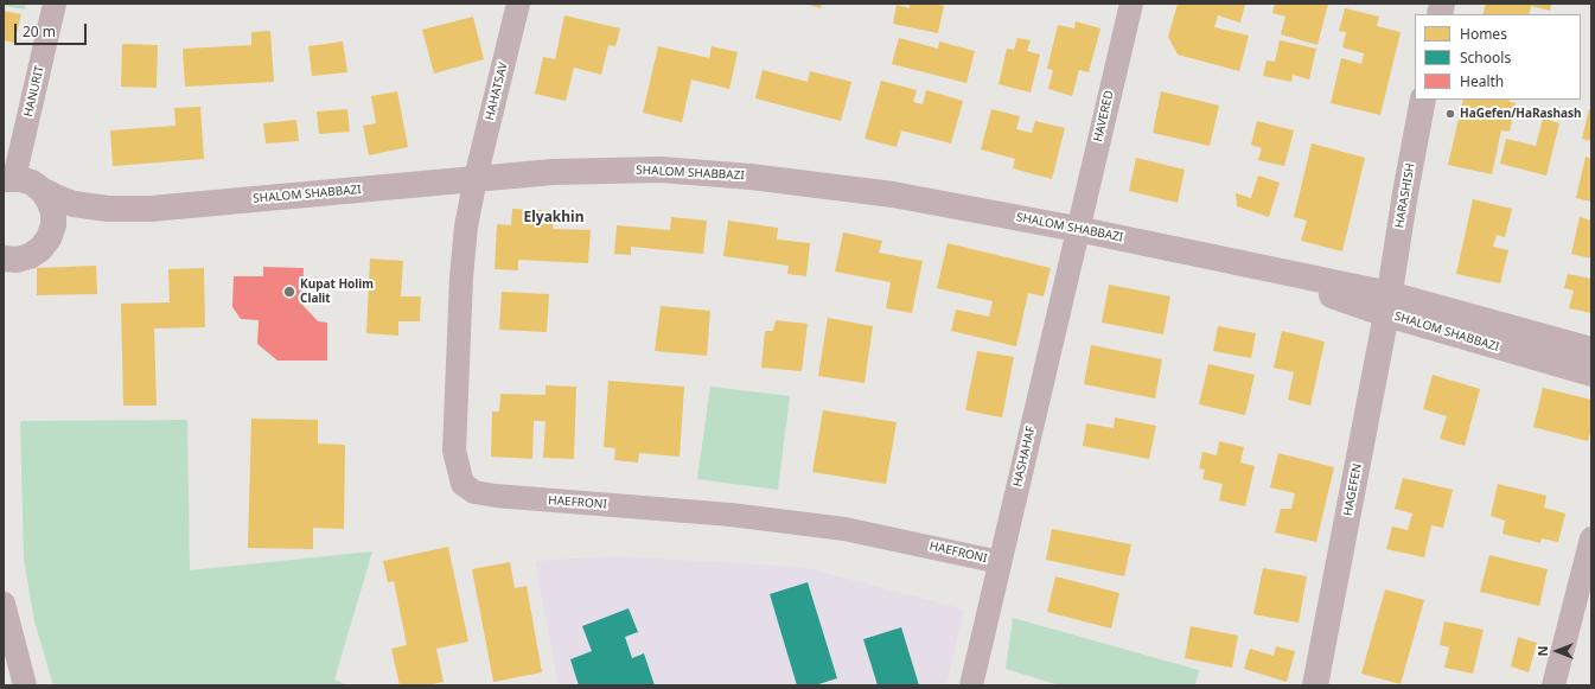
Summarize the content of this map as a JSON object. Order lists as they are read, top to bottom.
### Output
{
  "streets": {
    "street": [
      "HANURIT",
      "HAHATSAV",
      "HAVERED",
      "SHALOM SHABBAZI",
      "HARASHISH",
      "HASHAHAF",
      "HAGEFEN",
      "HAEFRONI"
    ]
  },
  "crossings": [
    ["HANURIT", "SHALOM SHABBAZI"],
    ["HAHATSAV", "SHALOM SHABBAZI"],
    ["HAHATSAV", "HAEFRONI"],
    ["HAVERED", "SHALOM SHABBAZI"],
    ["HAVERED", "HASHAHAF"],
    ["SHALOM SHABBAZI", "HARASHISH"],
    ["SHALOM SHABBAZI", "HASHAHAF"],
    ["SHALOM SHABBAZI", "HAGEFEN"],
    ["SHALOM SHABBAZI", "HAEFRONI"],
    ["HARASHISH", "HAGEFEN"],
    ["HASHAHAF", "HAEFRONI"]
  ],
  "districts": ["Elyakhin"],
  "places": ["HaGefen/HaRashash", "Kupat Holim Clalit"],
  "legend": ["Homes", "Schools", "Health"],
  "scale_bar": "20 m",
  "north": "left"
}
